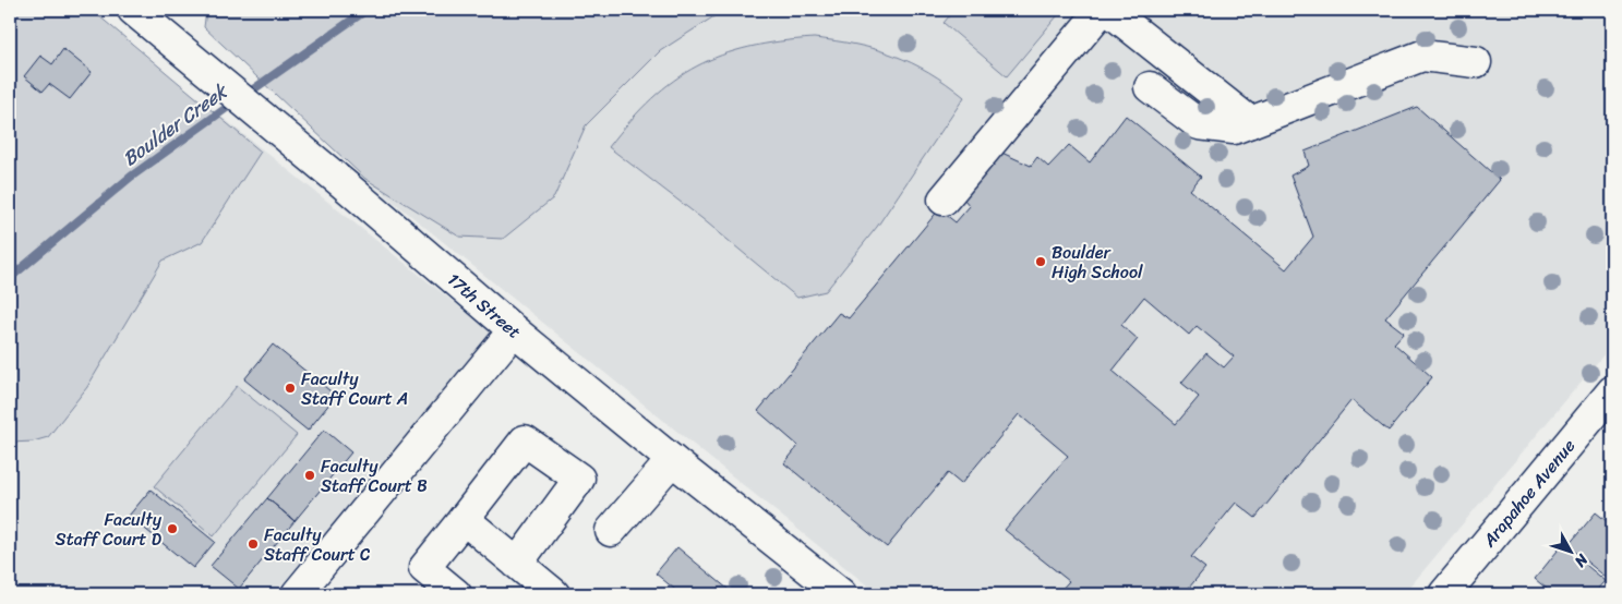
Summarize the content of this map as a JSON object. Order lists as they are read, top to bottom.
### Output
{
  "streets": {
    "street": ["17th Street", "Arapahoe Avenue"]
  },
  "water": ["Boulder Creek"],
  "places": [
    "Boulder High School",
    "Faculty Staff Court A",
    "Faculty Staff Court B",
    "Faculty Staff Court D",
    "Faculty Staff Court C"
  ],
  "north": "bottom right"
}
